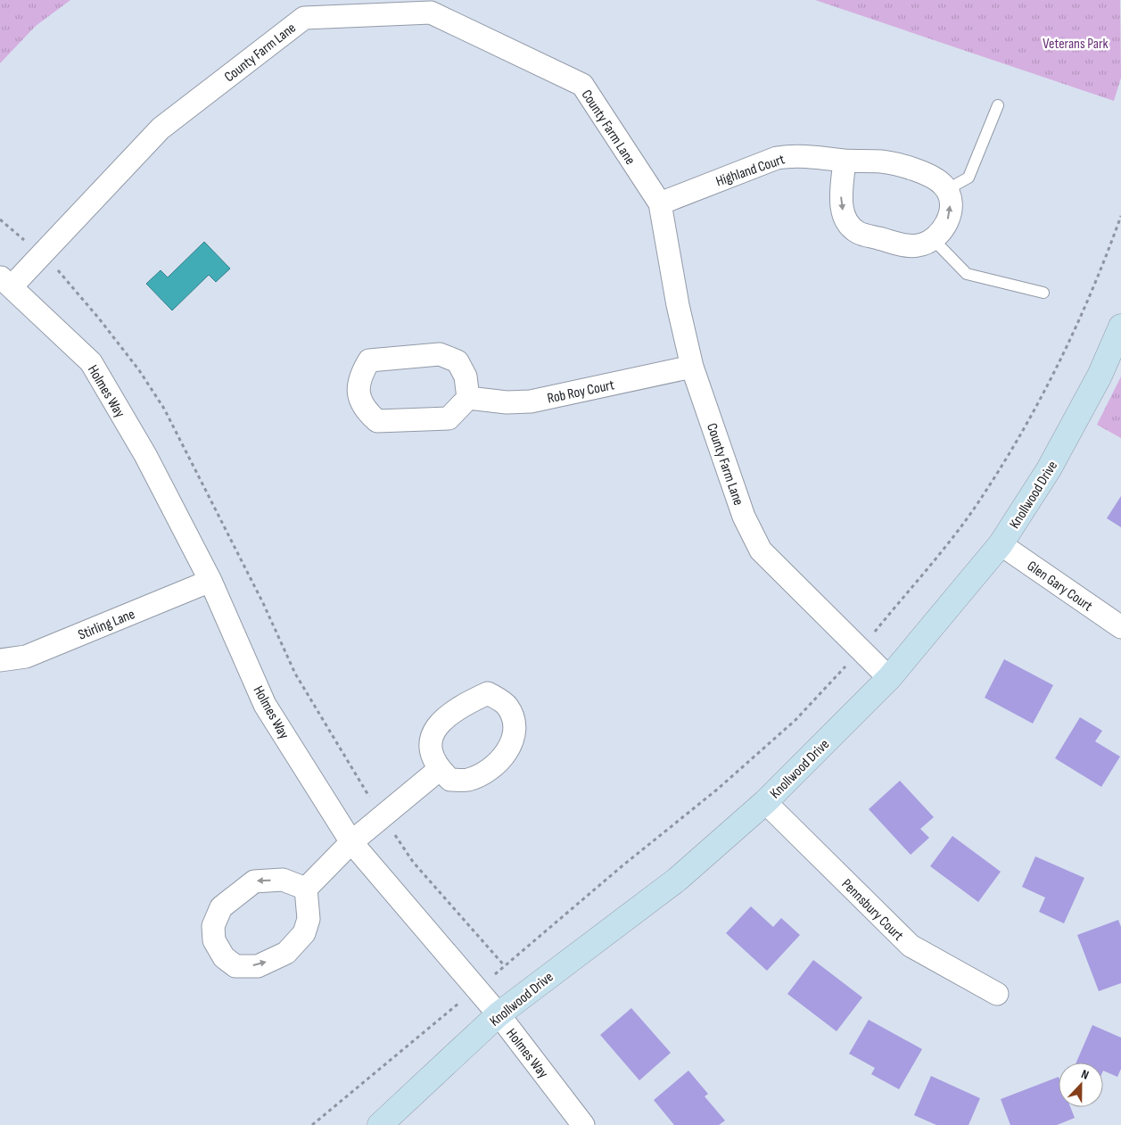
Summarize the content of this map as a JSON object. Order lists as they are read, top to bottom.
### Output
{
  "streets": {
    "street": [
      "County Farm Lane",
      "Highland Court",
      "Holmes Way",
      "Rob Roy Court",
      "Knollwood Drive",
      "Glen Gary Court",
      "Stirling Lane",
      "Pennsbury Court"
    ]
  },
  "crossings": [
    ["County Farm Lane", "Highland Court"],
    ["County Farm Lane", "Holmes Way"],
    ["County Farm Lane", "Rob Roy Court"],
    ["County Farm Lane", "Knollwood Drive"],
    ["Holmes Way", "Knollwood Drive"],
    ["Holmes Way", "Stirling Lane"],
    ["Knollwood Drive", "Glen Gary Court"],
    ["Knollwood Drive", "Pennsbury Court"]
  ],
  "parks": ["Veterans Park"],
  "north": "top"
}
